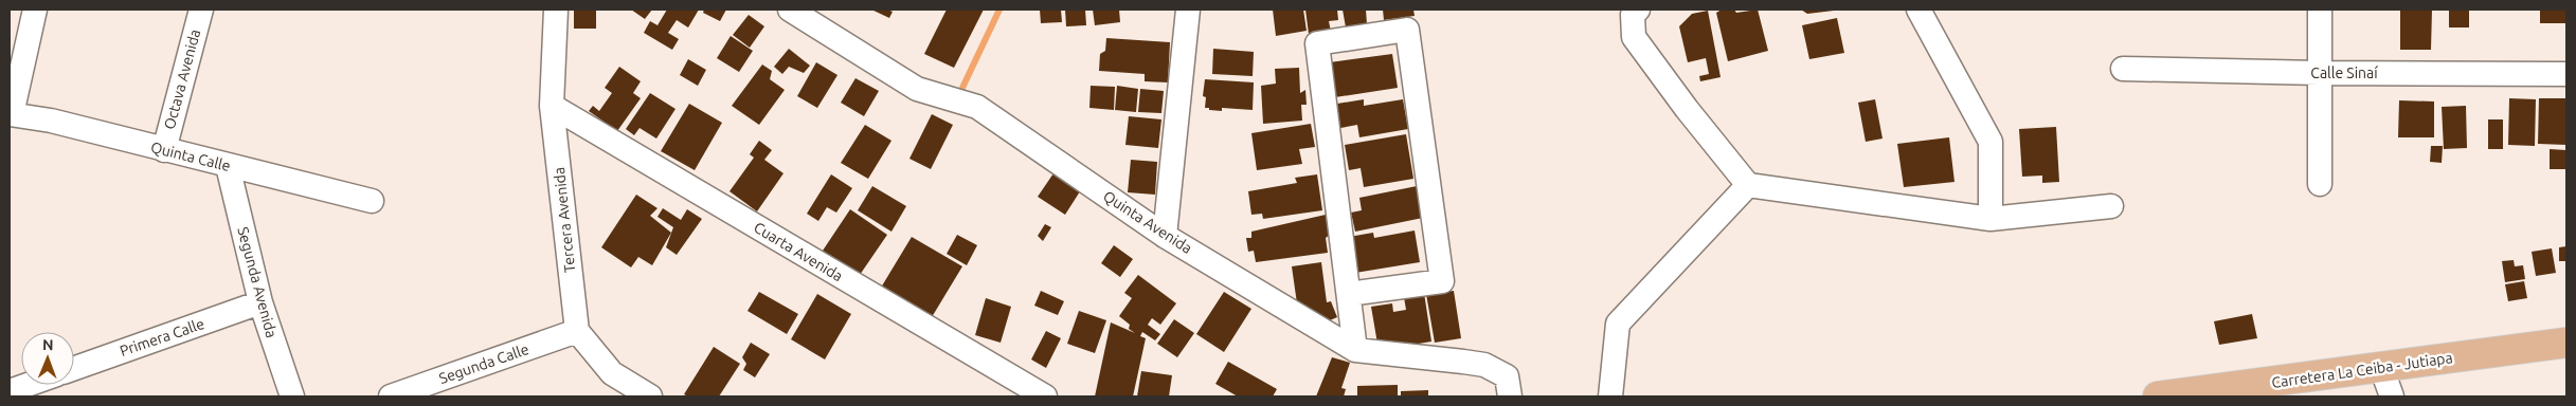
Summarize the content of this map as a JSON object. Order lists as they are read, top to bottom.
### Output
{
  "streets": {
    "main road": ["Carretera La Ceiba - Jutiapa"],
    "street": [
      "Calle Sinaí",
      "Octava Avenida",
      "Quinta Calle",
      "Tercera Avenida",
      "Quinta Avenida",
      "Cuarta Avenida",
      "Segunda Avenida",
      "Primera Calle",
      "Segunda Calle"
    ]
  },
  "crossings": [
    ["Octava Avenida", "Quinta Calle"],
    ["Quinta Calle", "Segunda Avenida"],
    ["Tercera Avenida", "Cuarta Avenida"],
    ["Tercera Avenida", "Segunda Calle"],
    ["Segunda Avenida", "Primera Calle"]
  ],
  "north": "top"
}
